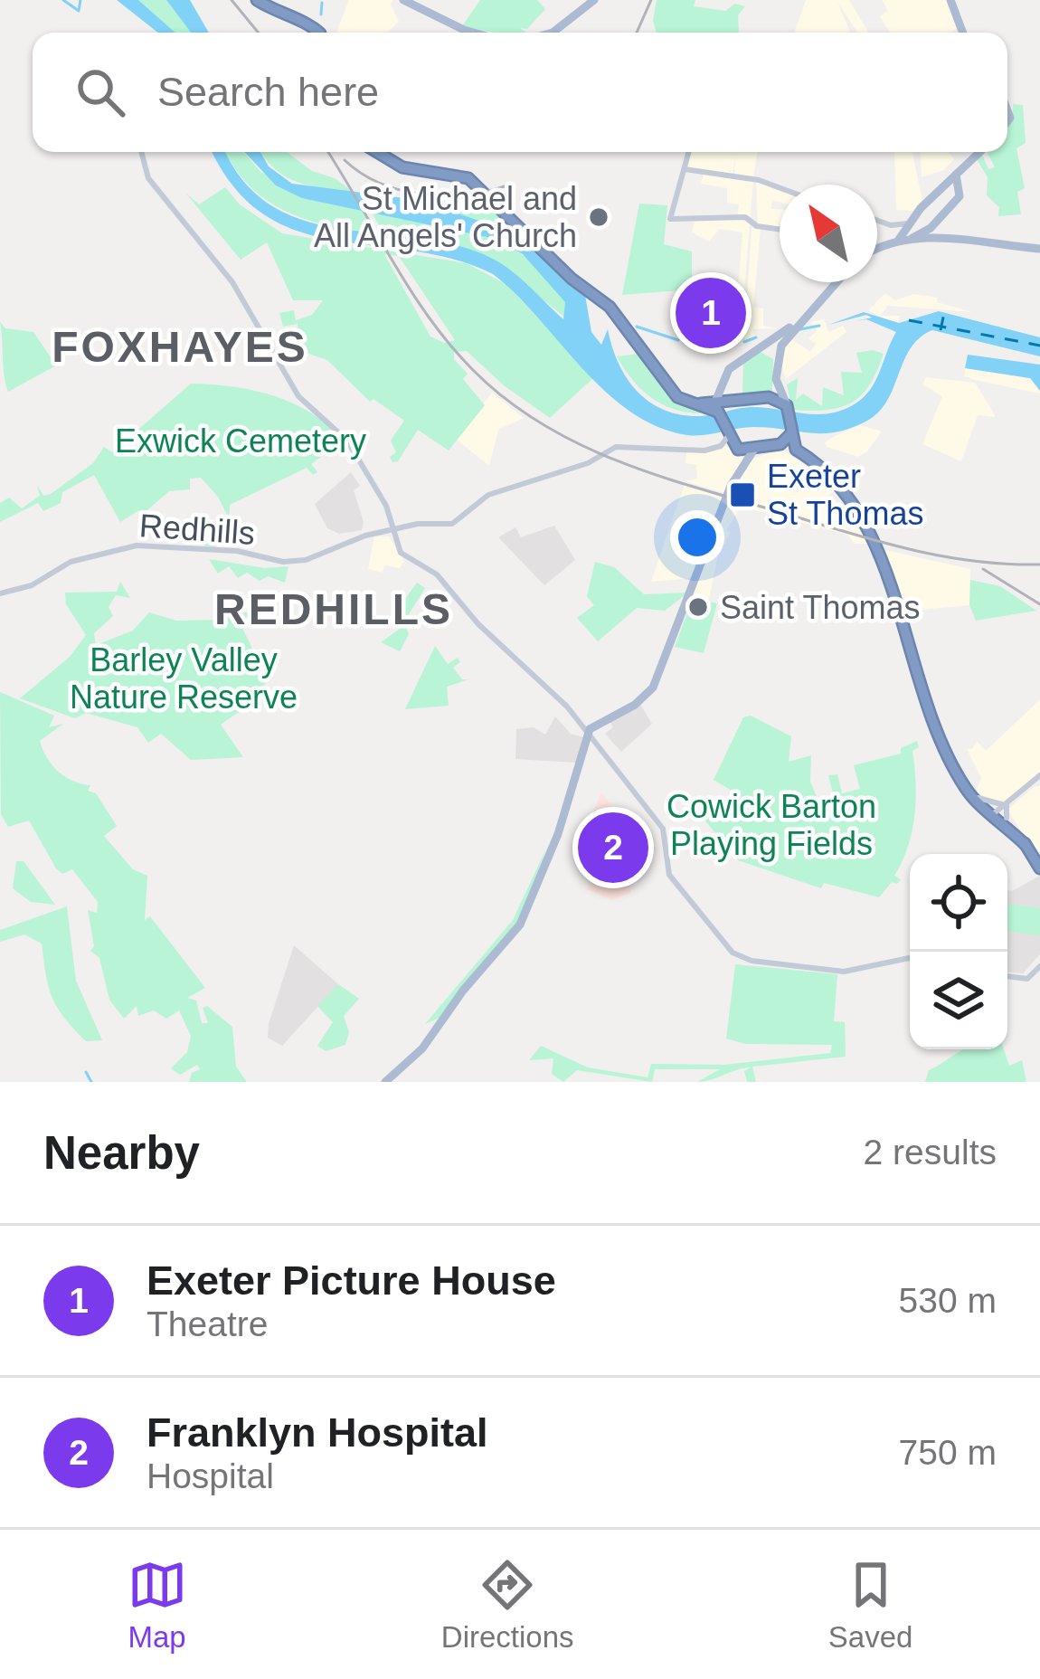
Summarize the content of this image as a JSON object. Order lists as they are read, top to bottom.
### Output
{
  "streets": {
    "street": ["Redhills"]
  },
  "districts": ["FOXHAYES", "REDHILLS"],
  "parks": ["Exwick Cemetery", "Barley Valley Nature Reserve", "Cowick Barton Playing Fields"],
  "places": {
    "other": ["St Michael and All Angels' Church", "Saint Thomas"],
    "transit": ["Exeter St Thomas"]
  },
  "north": "top left",
  "page": {
    "search": "Search here",
    "pins": ["1", "2"],
    "heading": ["Nearby", "2 results"],
    "list": [
      {
        "mark": "1",
        "name": "Exeter Picture House",
        "note": "Theatre",
        "value": "530 m"
      },
      {
        "mark": "2",
        "name": "Franklyn Hospital",
        "note": "Hospital",
        "value": "750 m"
      }
    ],
    "nav": ["Map", "Directions", "Saved"]
  }
}
